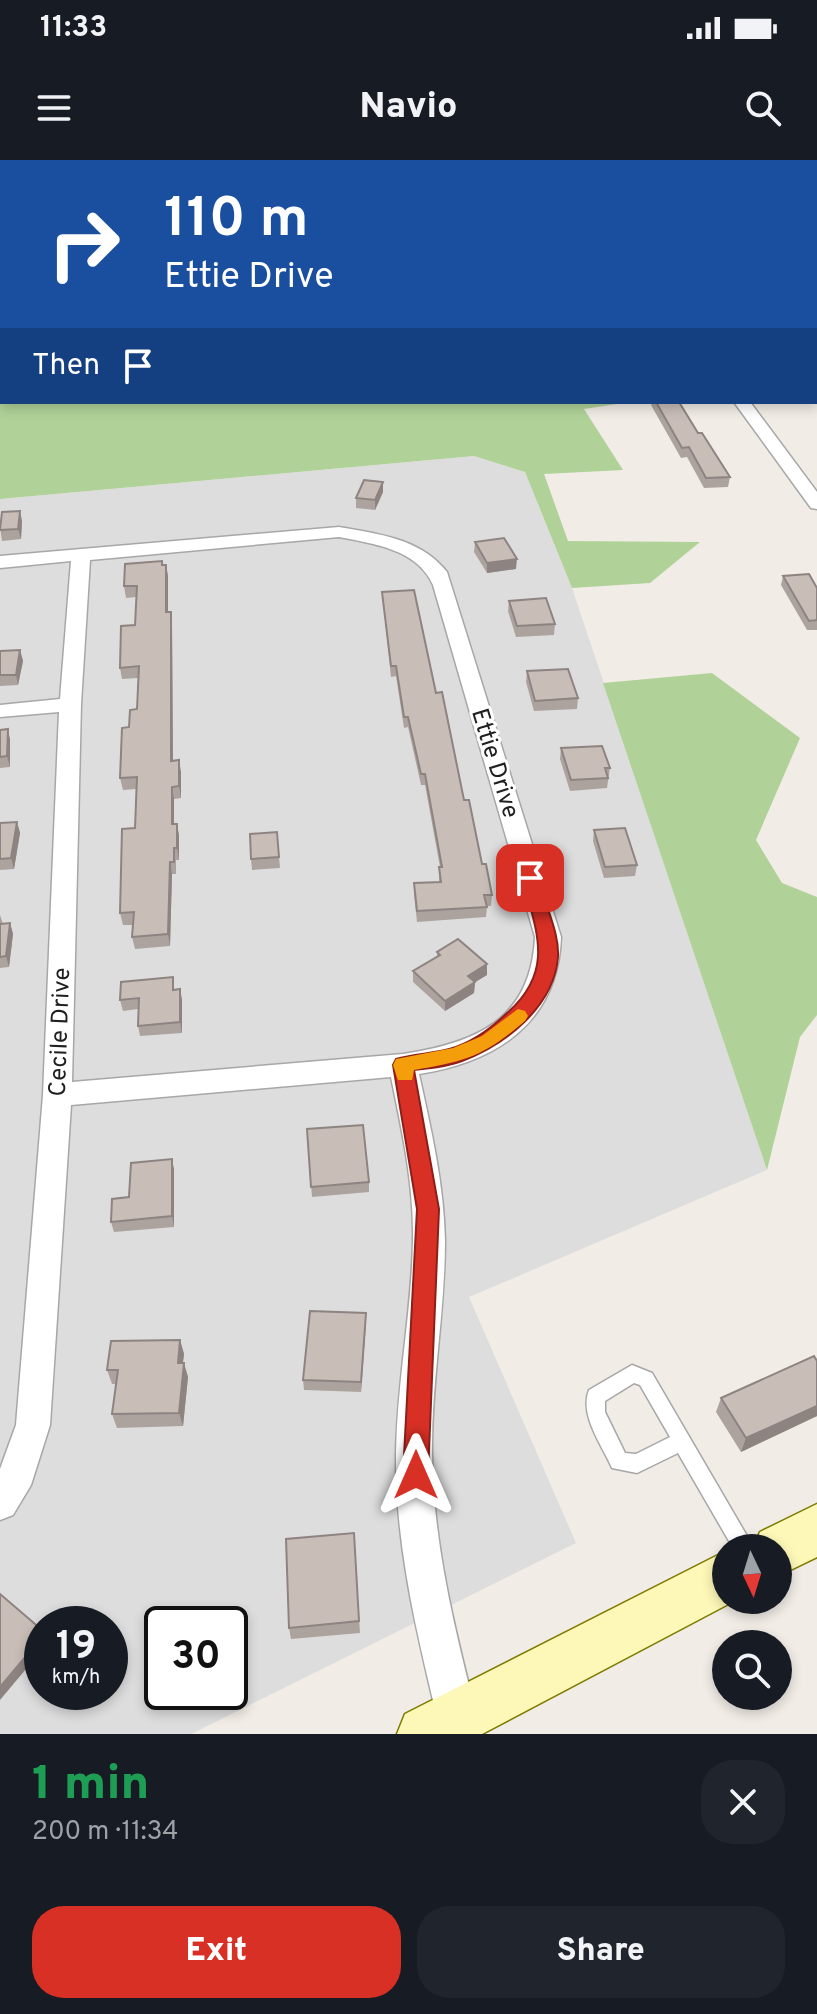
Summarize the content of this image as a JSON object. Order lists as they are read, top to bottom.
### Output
{
  "streets": {
    "street": ["Ettie Drive", "Cecile Drive"]
  },
  "crossings": [
    ["Ettie Drive", "Cecile Drive"]
  ],
  "north": "bottom",
  "page": {
    "status": "11:33",
    "header": "Navio",
    "turn": ["110 m", "Ettie Drive"],
    "then": "Then",
    "speed": "19 km/h",
    "limit": "30",
    "heading": ["1 min", "200 m · 11:34"],
    "buttons": ["Exit", "Share"]
  }
}
